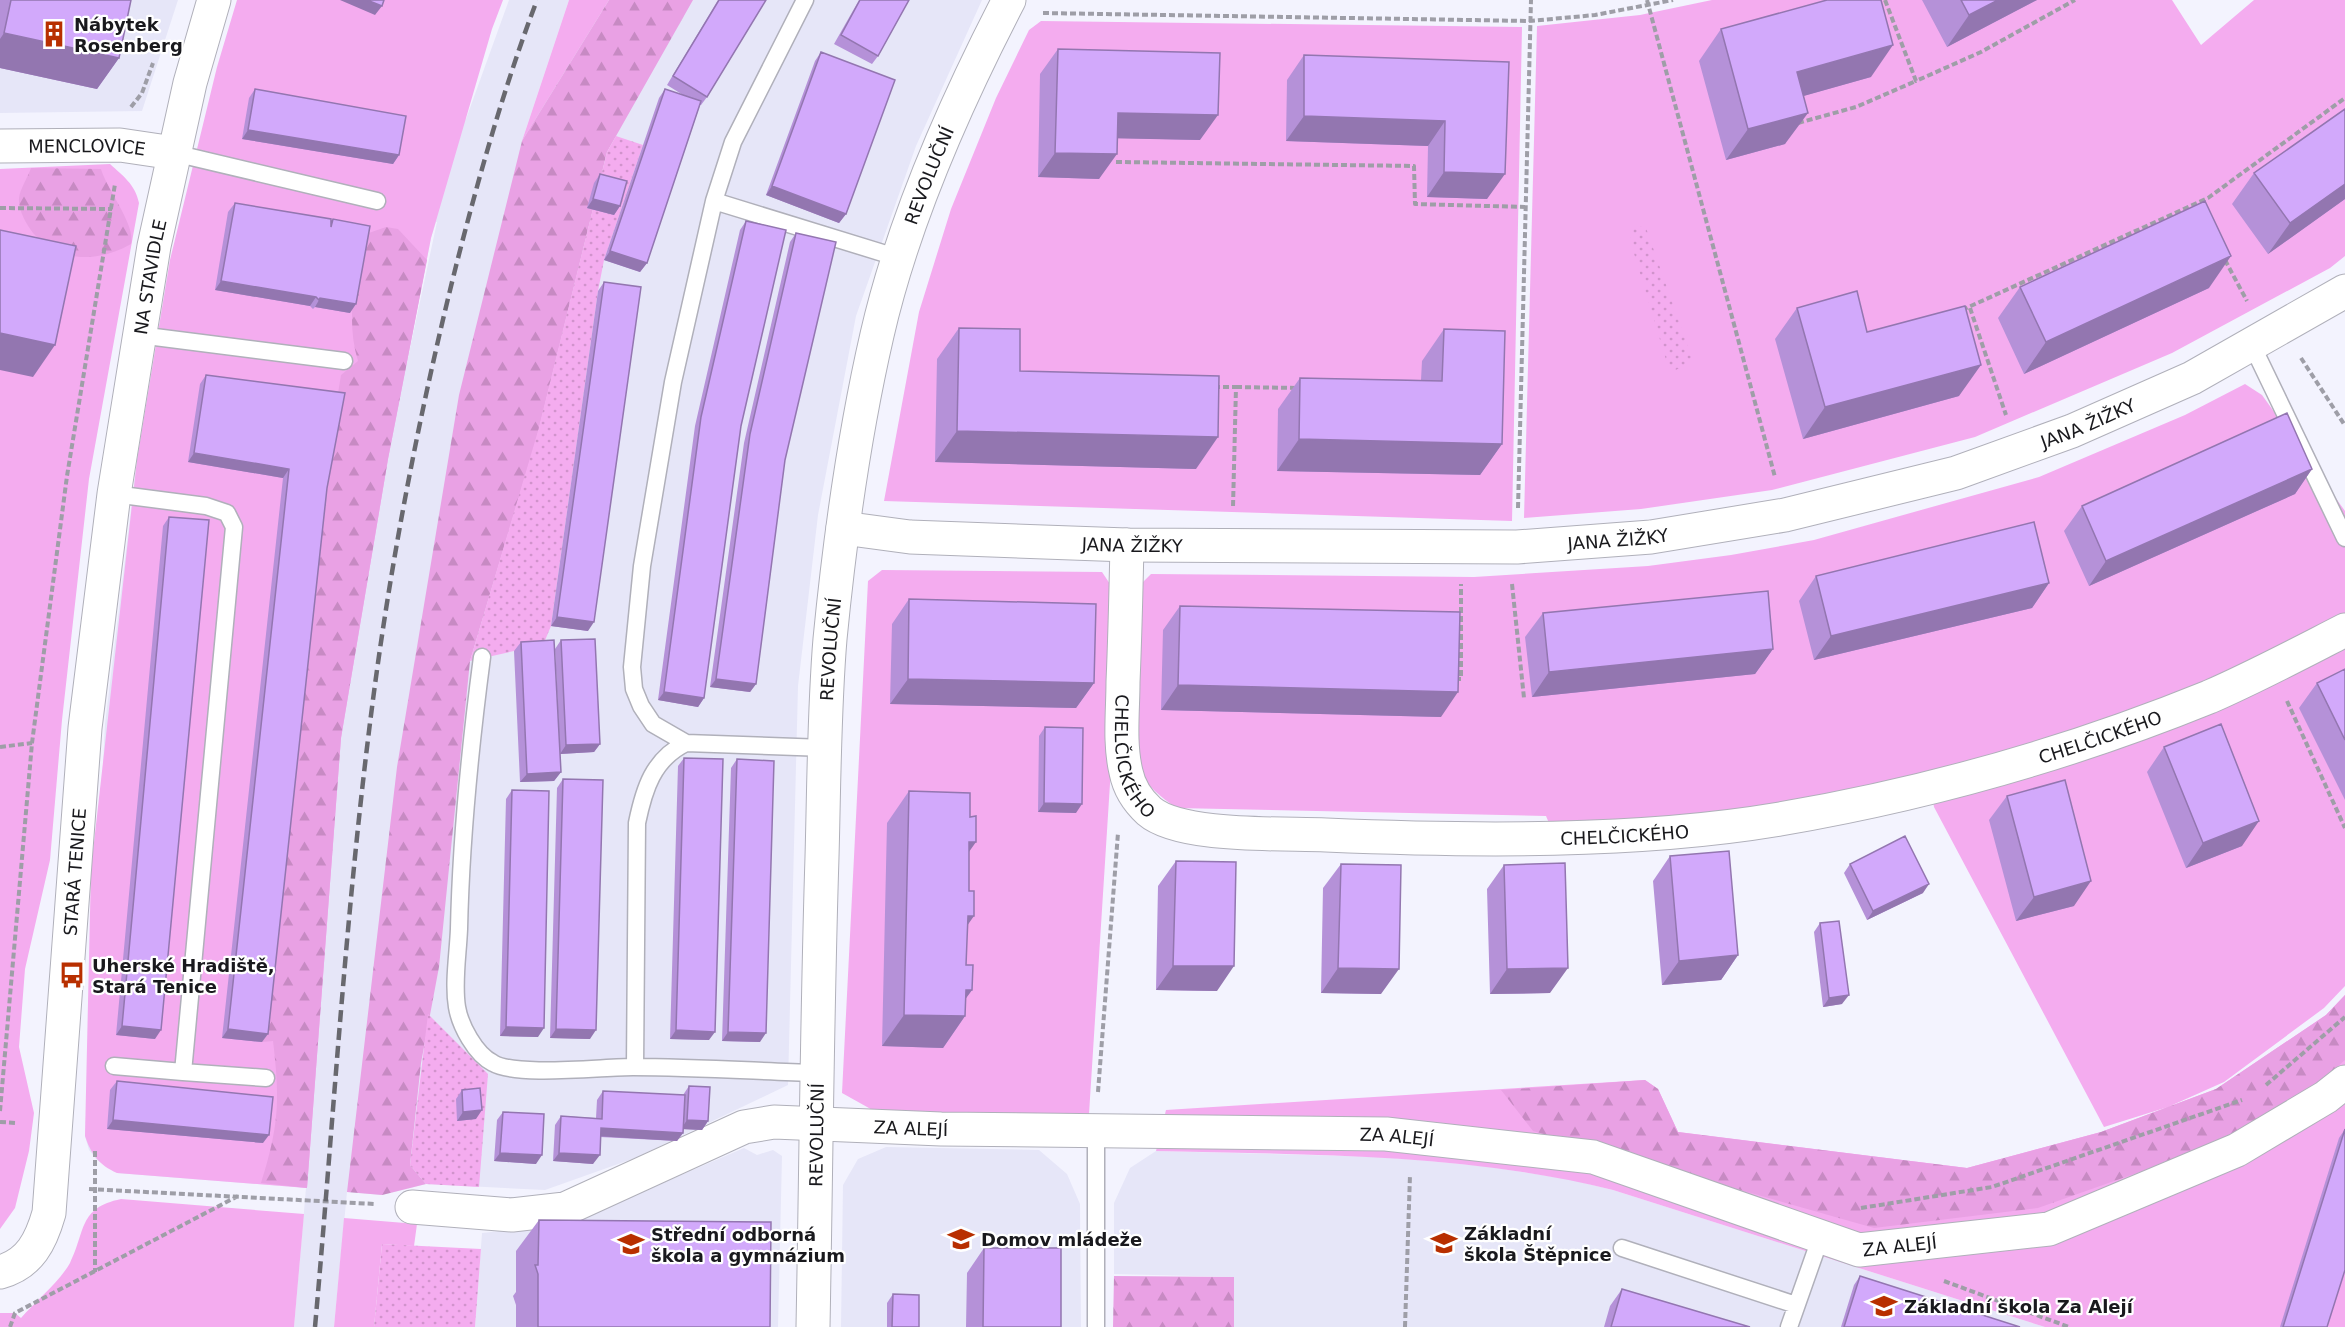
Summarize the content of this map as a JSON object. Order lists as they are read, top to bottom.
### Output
{
  "streets": {
    "street": [
      "MENCLOVICE",
      "REVOLUČNÍ",
      "NA STAVIDLE",
      "JANA ŽIŽKY",
      "CHELČICKÉHO",
      "STARÁ TENICE",
      "ZA ALEJÍ"
    ]
  },
  "crossings": [
    ["MENCLOVICE", "NA STAVIDLE"],
    ["REVOLUČNÍ", "JANA ŽIŽKY"],
    ["REVOLUČNÍ", "ZA ALEJÍ"],
    ["NA STAVIDLE", "STARÁ TENICE"],
    ["JANA ŽIŽKY", "CHELČICKÉHO"]
  ],
  "places": {
    "building": ["Nábytek Rosenberg"],
    "bus stop": ["Uherské Hradiště, Stará Tenice"],
    "school or university": [
      "Domov mládeže",
      "Základní škola Štěpnice",
      "Střední odborná škola a gymnázium",
      "Základní škola Za Alejí"
    ]
  }
}
